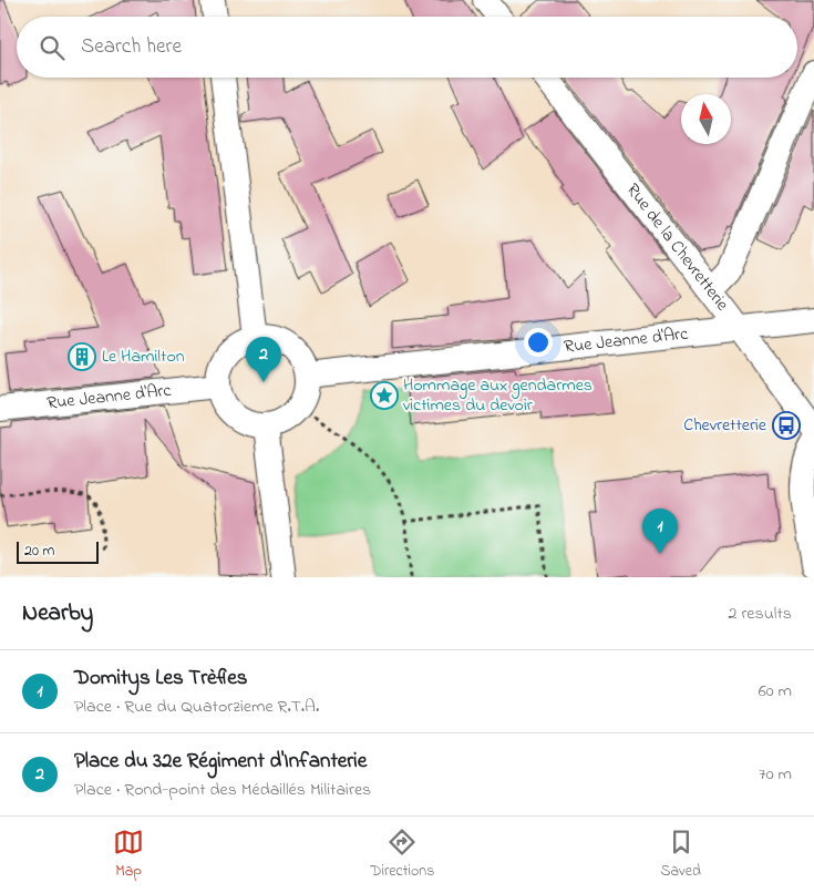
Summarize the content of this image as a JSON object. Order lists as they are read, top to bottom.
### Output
{
  "streets": {
    "street": ["Rue de la Chevretterie", "Rue Jeanne d'Arc"]
  },
  "crossings": [
    ["Rue de la Chevretterie", "Rue Jeanne d'Arc"]
  ],
  "places": {
    "building": ["Le Hamilton"],
    "place": ["Hommage aux gendarmes victimes du devoir"],
    "bus stop": ["Chevretterie"]
  },
  "scale_bar": "20 m",
  "north": "top",
  "page": {
    "search": "Search here",
    "pins": ["2", "1"],
    "scale": "20 m",
    "heading": ["Nearby", "2 results"],
    "list": [
      {
        "mark": "1",
        "name": "Domitys Les Trèfles",
        "note": "Place · Rue du Quatorzieme R.T.A.",
        "value": "60 m"
      },
      {
        "mark": "2",
        "name": "Place du 32e Régiment d'Infanterie",
        "note": "Place · Rond-point des Médaillés Militaires",
        "value": "70 m"
      }
    ],
    "nav": ["Map", "Directions", "Saved"]
  }
}
